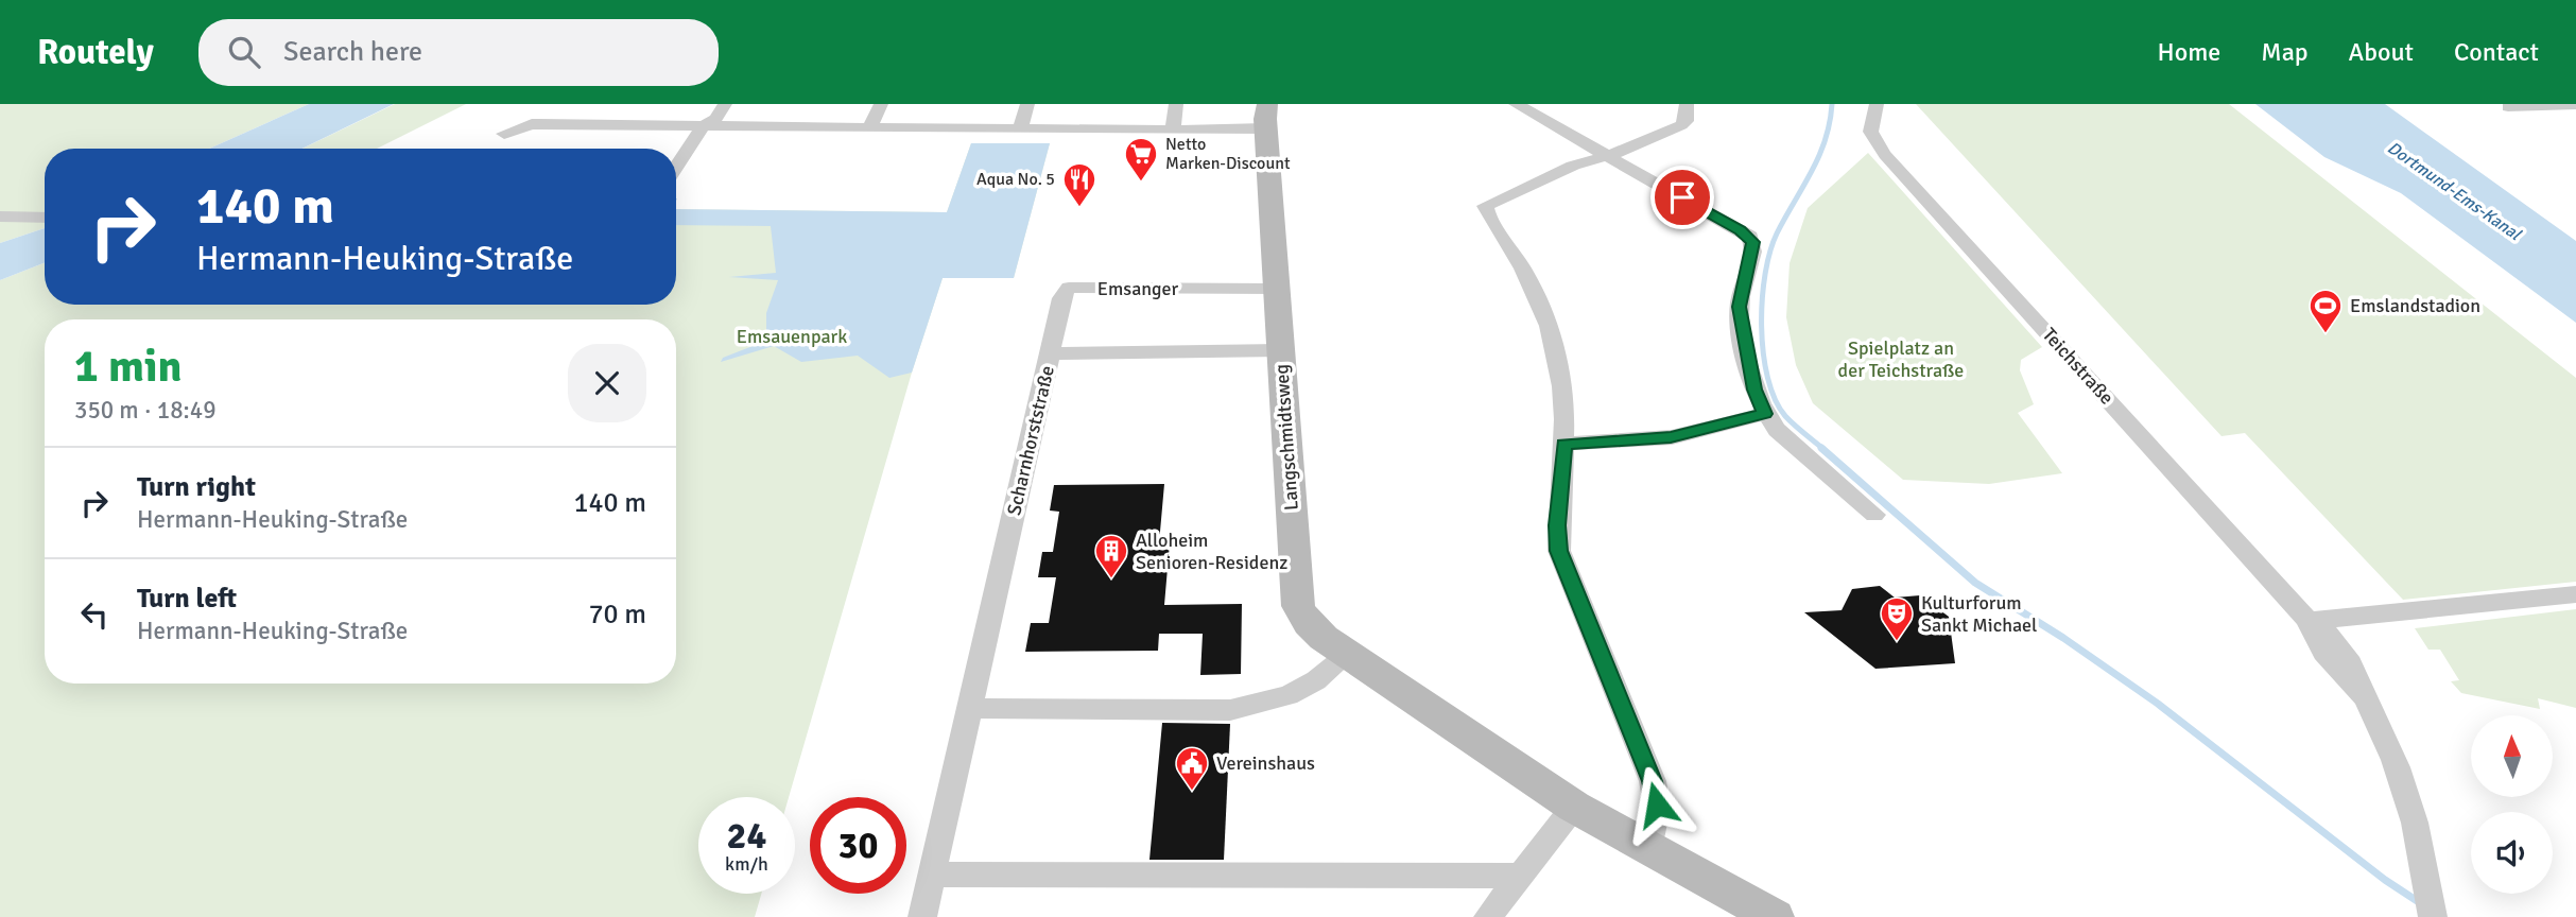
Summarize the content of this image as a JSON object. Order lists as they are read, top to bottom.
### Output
{
  "streets": {
    "street": [
      "Emsanger",
      "Teichstraße",
      "Langschmidtsweg",
      "Scharnhorststraße"
    ]
  },
  "crossings": [
    ["Emsanger", "Langschmidtsweg"],
    ["Emsanger", "Scharnhorststraße"],
    ["Langschmidtsweg", "Scharnhorststraße"]
  ],
  "water": ["Dortmund-Ems-Kanal"],
  "parks": ["Emsauenpark", "Spielplatz an der Teichstraße"],
  "places": {
    "supermarket": ["Netto Marken-Discount"],
    "restaurant": ["Aqua No. 5"],
    "sports": ["Emslandstadion"],
    "building": ["Alloheim Senioren-Residenz"],
    "theatre": ["Kulturforum Sankt Michael"],
    "public building": ["Vereinshaus"]
  },
  "north": "top",
  "page": {
    "header": "Routely",
    "search": "Search here",
    "nav": [
      "Home",
      "Map",
      "About",
      "Contact"
    ],
    "turn": ["140 m", "Hermann-Heuking-Straße"],
    "heading": ["1 min", "350 m · 18:49"],
    "list": [
      {
        "name": "Turn right",
        "note": "Hermann-Heuking-Straße",
        "value": "140 m"
      },
      {
        "name": "Turn left",
        "note": "Hermann-Heuking-Straße",
        "value": "70 m"
      }
    ],
    "speed": "24 km/h",
    "limit": "30"
  }
}
